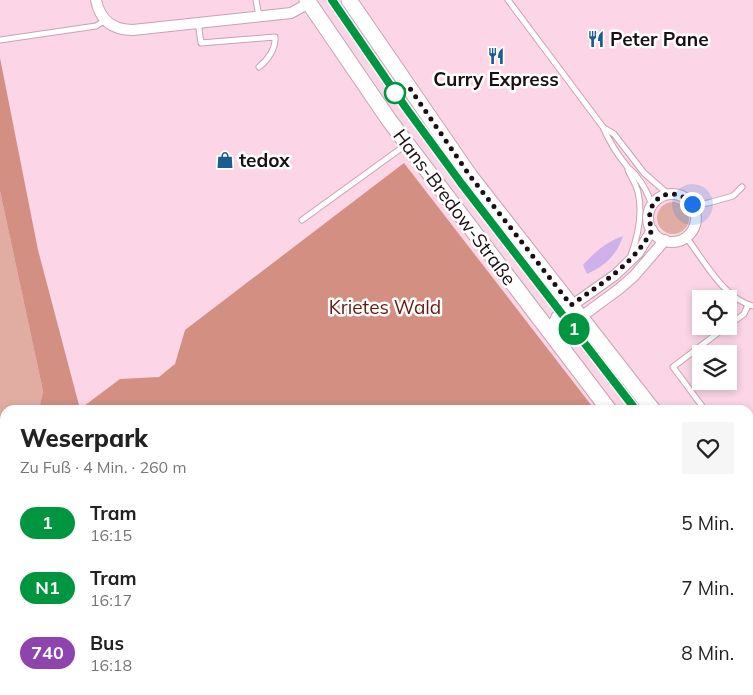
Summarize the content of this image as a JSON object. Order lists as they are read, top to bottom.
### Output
{
  "streets": {
    "main road": ["Hans-Bredow-Straße"]
  },
  "parks": ["Krietes Wald"],
  "places": {
    "restaurant": ["Peter Pane", "Curry Express"],
    "shop": ["tedox"]
  },
  "lines": ["tram line 1"],
  "page": {
    "on_map": "1",
    "heading": ["Weserpark", "Zu Fuß · 4 Min. · 260 m"],
    "list": [
      {
        "mark": "1",
        "name": "Tram",
        "note": "16:15",
        "value": "5 Min."
      },
      {
        "mark": "N1",
        "name": "Tram",
        "note": "16:17",
        "value": "7 Min."
      },
      {
        "mark": "740",
        "name": "Bus",
        "note": "16:18",
        "value": "8 Min."
      }
    ]
  }
}
